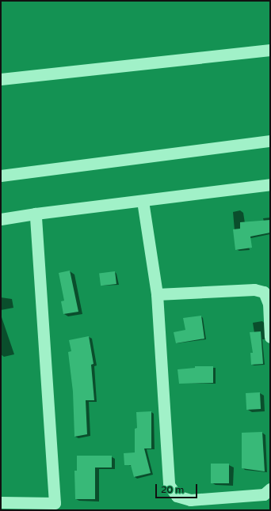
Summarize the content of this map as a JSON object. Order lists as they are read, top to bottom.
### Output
{
  "scale_bar": "20 m"
}
